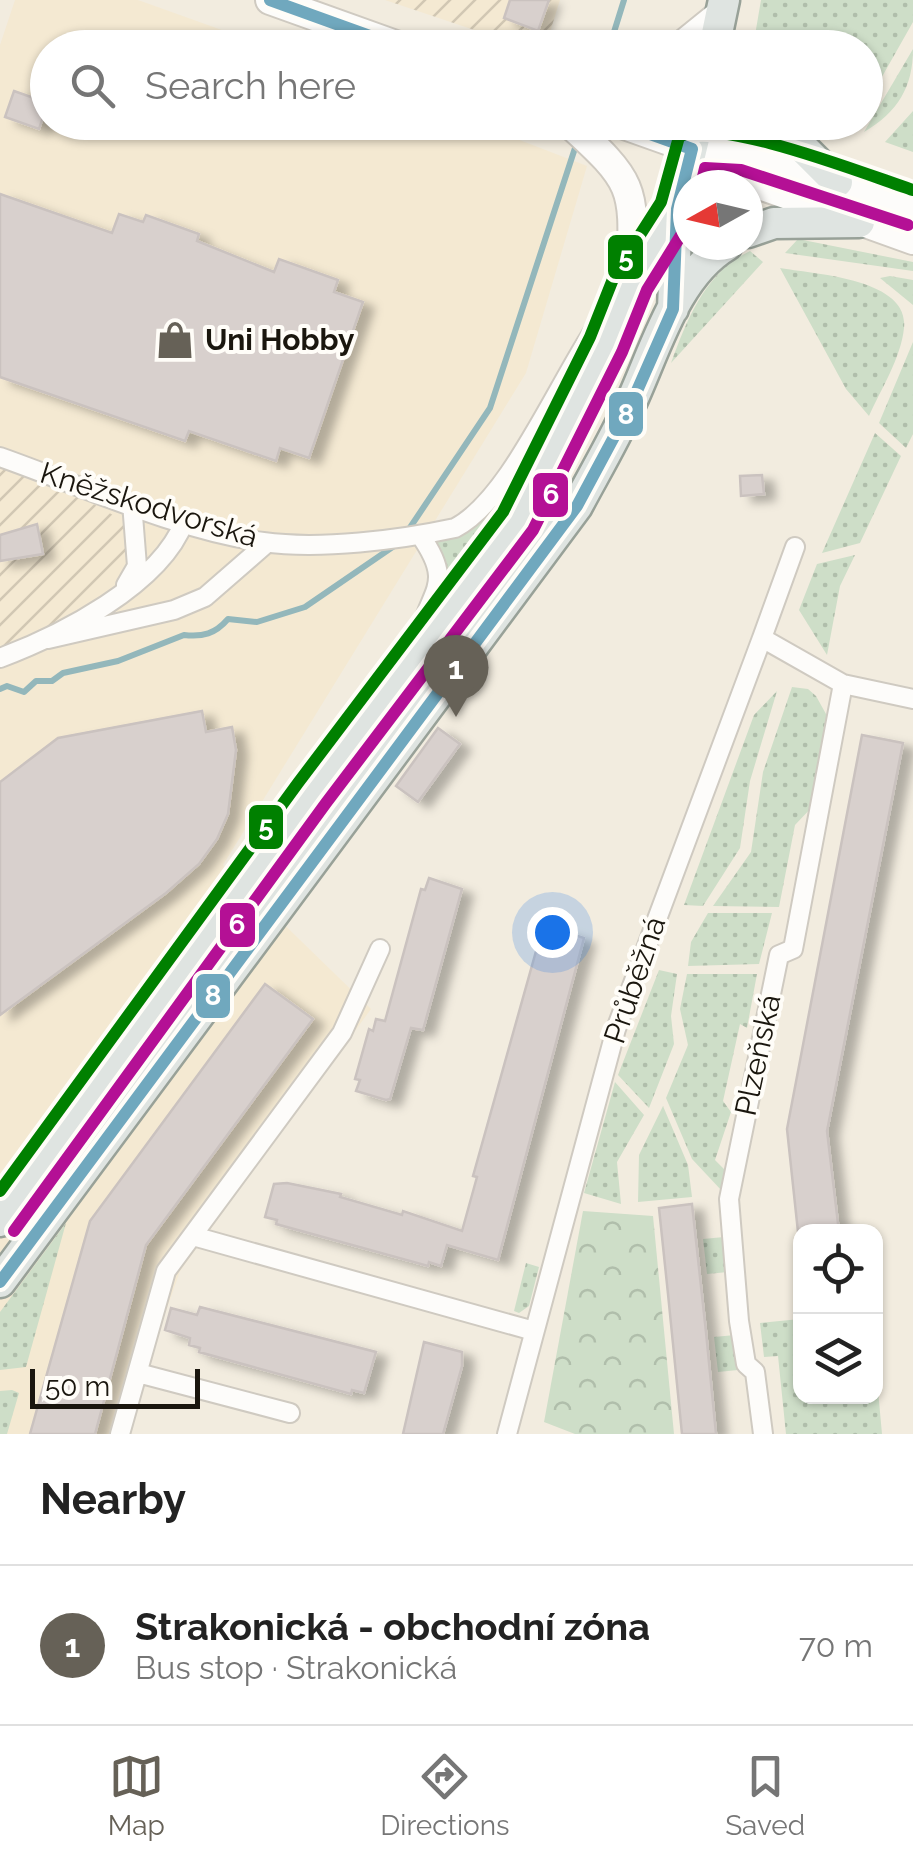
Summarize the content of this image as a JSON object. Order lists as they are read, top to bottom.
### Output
{
  "streets": {
    "street": ["Kněžskodvorská", "Průběžná", "Plzeňská"]
  },
  "places": {
    "shop": ["Uni Hobby"]
  },
  "lines": ["transit line 8", "transit line 5", "transit line 6"],
  "scale_bar": "50 m",
  "north": "left",
  "page": {
    "search": "Search here",
    "pins": "1",
    "scale": "50 m",
    "heading": "Nearby",
    "list": [
      {
        "mark": "1",
        "name": "Strakonická - obchodní zóna",
        "note": "Bus stop · Strakonická",
        "value": "70 m"
      }
    ],
    "nav": ["Map", "Directions", "Saved"]
  }
}
